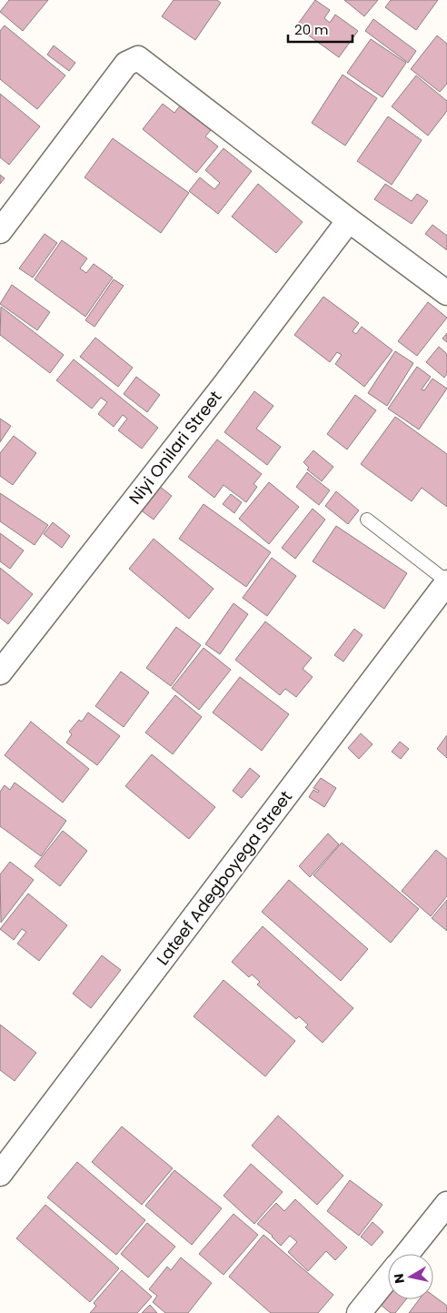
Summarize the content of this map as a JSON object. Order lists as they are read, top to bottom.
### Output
{
  "streets": {
    "street": ["Niyi Onilari Street", "Lateef Adegboyega Street"]
  },
  "scale_bar": "20 m",
  "north": "left"
}
